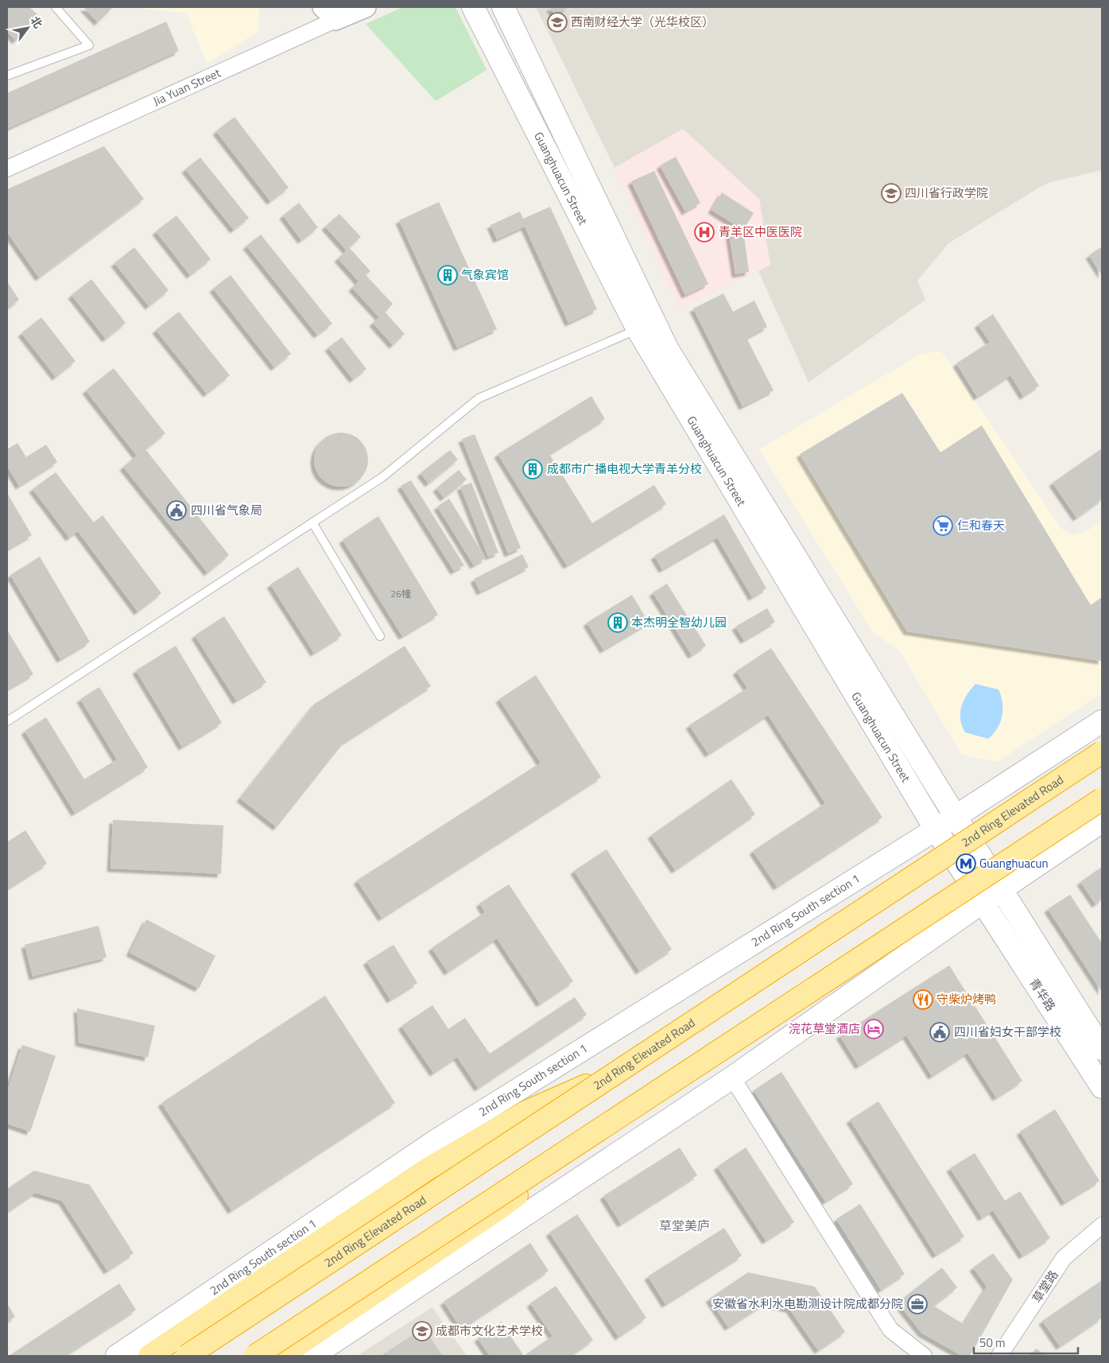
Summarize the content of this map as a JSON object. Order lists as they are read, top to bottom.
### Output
{
  "streets": {
    "highway": ["2nd Ring Elevated Road"],
    "main road": ["Guanghuacun Street", "2nd Ring South section 1", "青华路"],
    "street": ["Jia Yuan Street", "草堂路"]
  },
  "crossings": [
    ["Guanghuacun Street", "2nd Ring South section 1"],
    ["Guanghuacun Street", "青华路"]
  ],
  "districts": ["草堂美庐"],
  "places": {
    "school or university": ["西南财经大学（光华校区）", "四川省行政学院", "成都市文化艺术学校"],
    "hospital": ["青羊区中医医院"],
    "building": ["气象宾馆", "成都市广播电视大学青羊分校", "本杰明全智幼儿园"],
    "public building": ["四川省气象局", "四川省妇女干部学校"],
    "supermarket": ["仁和春天"],
    "metro station": ["Guanghuacun"],
    "restaurant": ["守柴炉烤鸭"],
    "hotel": ["浣花草堂酒店"],
    "office": ["安徽省水利水电勘测设计院成都分院"]
  },
  "house_numbers": ["26幢"],
  "scale_bar": "50 m",
  "north": "top right"
}
